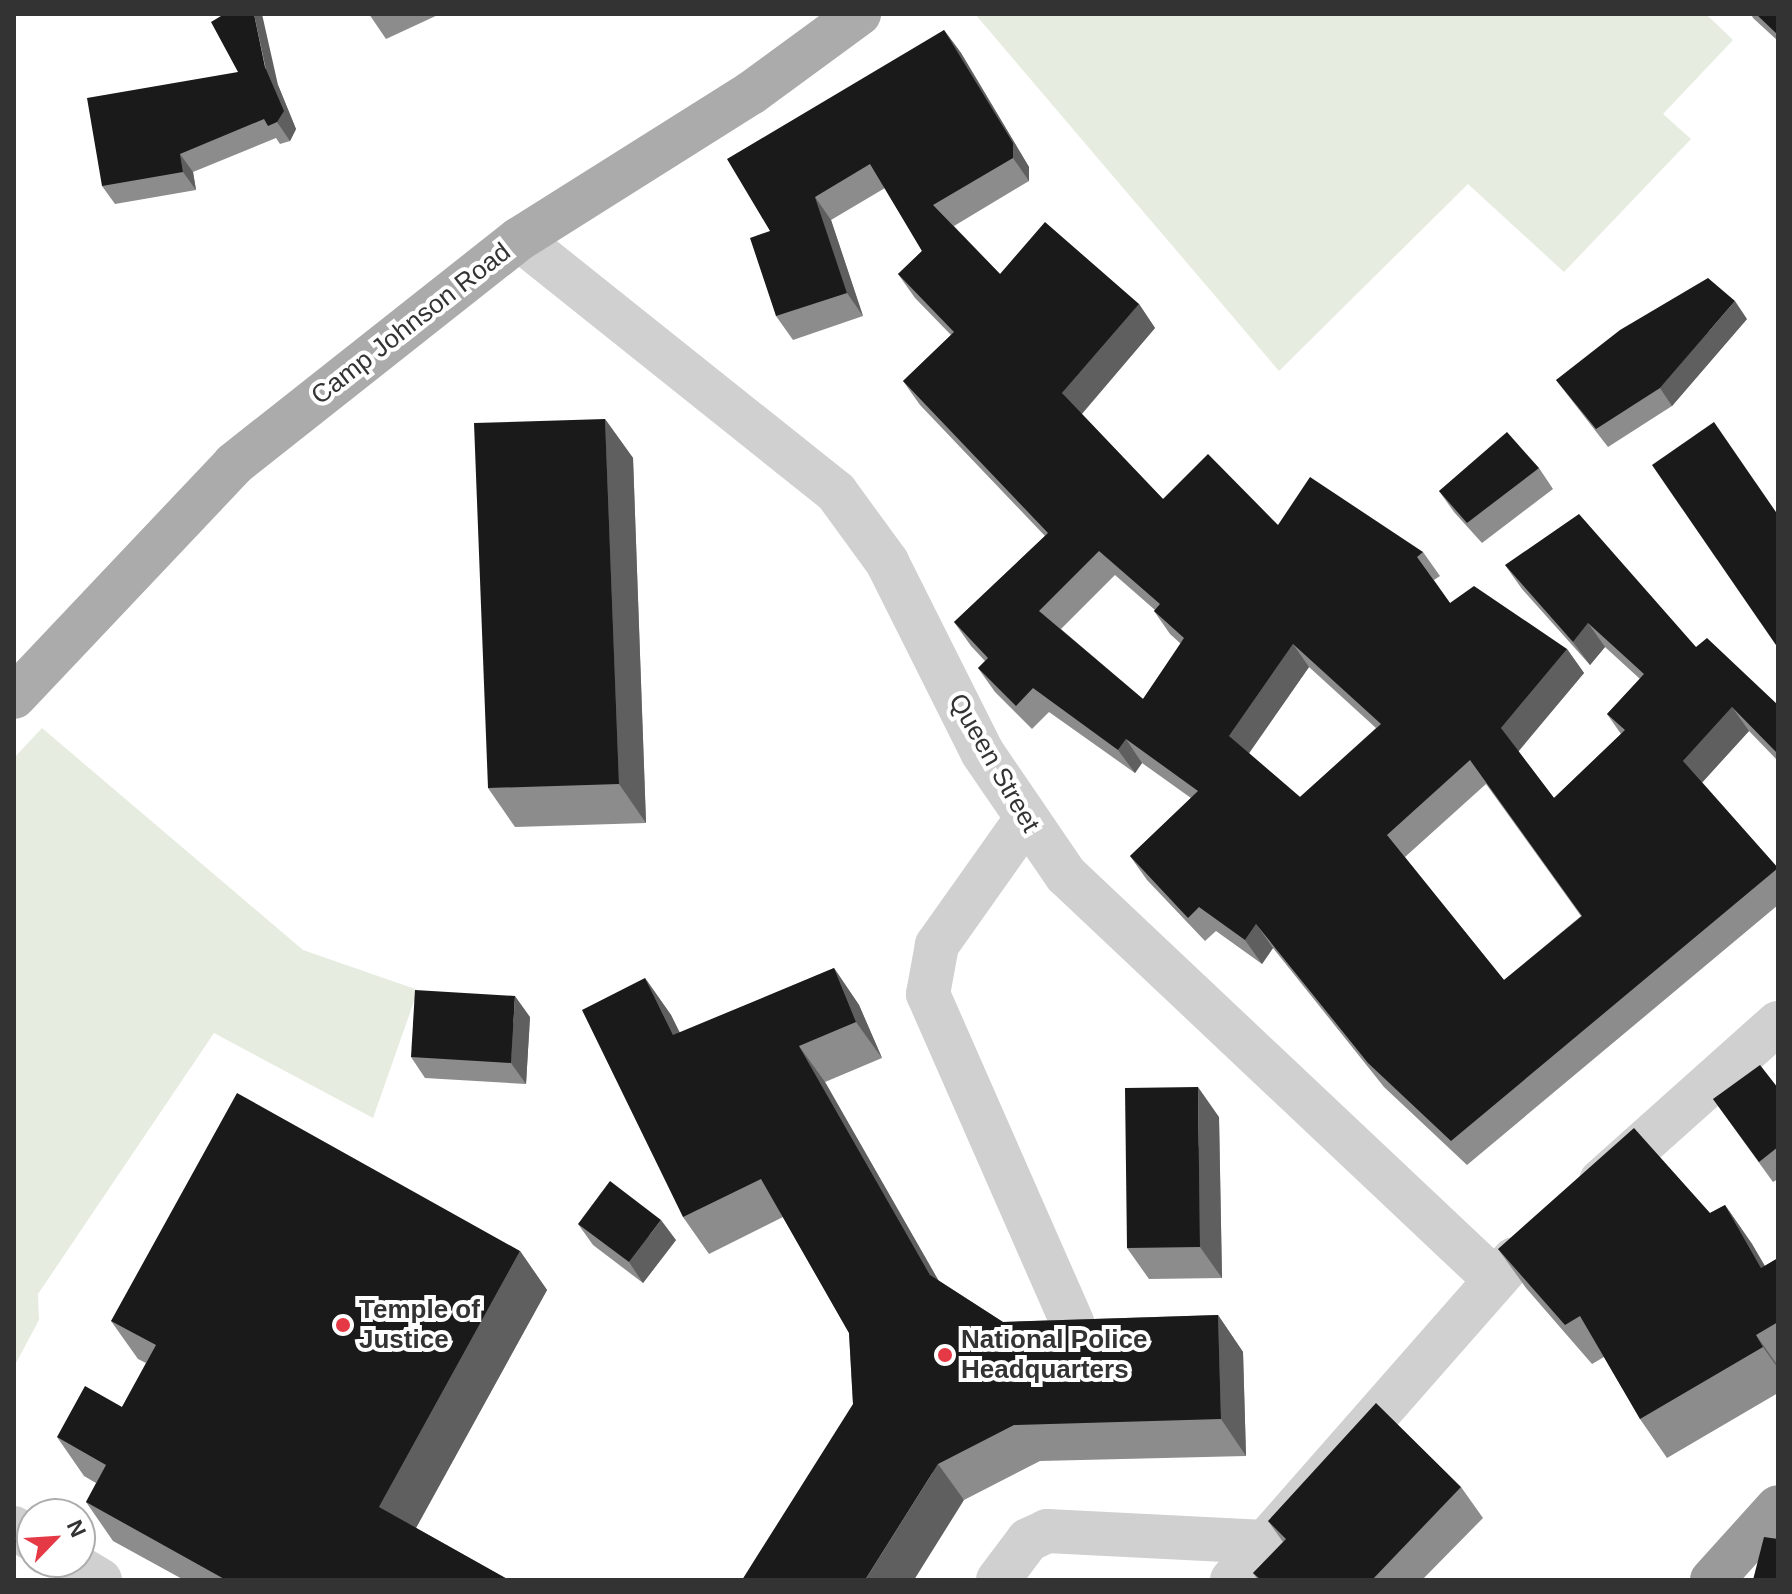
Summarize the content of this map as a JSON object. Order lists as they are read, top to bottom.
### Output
{
  "streets": {
    "main road": ["Camp Johnson Road"],
    "street": ["Queen Street"]
  },
  "crossings": [
    ["Camp Johnson Road", "Queen Street"]
  ],
  "places": ["Temple of Justice", "National Police Headquarters"],
  "north": "top right"
}
